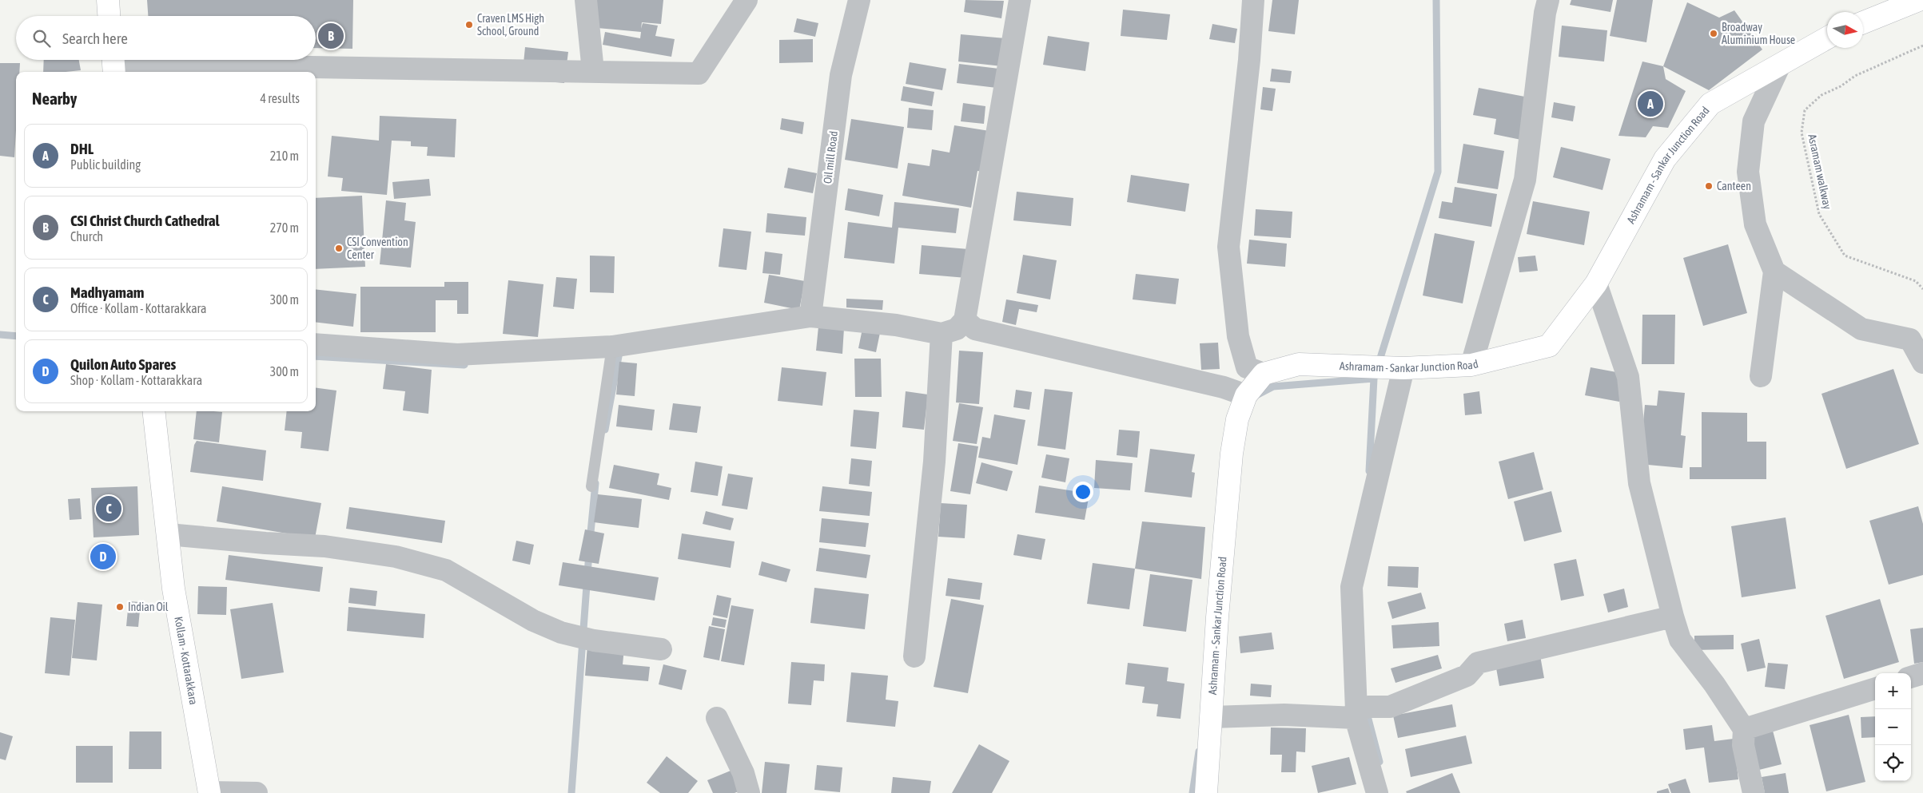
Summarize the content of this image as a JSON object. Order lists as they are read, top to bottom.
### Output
{
  "streets": {
    "street": ["Oil mill Road", "Ashramam - Sankar Junction Road", "Kollam - Kottarakkara"],
    "path": ["Asramam walkway"]
  },
  "places": [
    "Craven LMS High School, Ground",
    "Broadway Aluminium House",
    "Canteen",
    "CSI Convention Center",
    "Indian Oil"
  ],
  "north": "right",
  "page": {
    "search": "Search here",
    "pins": [
      "B",
      "A",
      "C",
      "D"
    ],
    "heading": ["Nearby", "4 results"],
    "list": [
      {
        "mark": "A",
        "name": "DHL",
        "note": "Public building",
        "value": "210 m"
      },
      {
        "mark": "B",
        "name": "CSI Christ Church Cathedral",
        "note": "Church",
        "value": "270 m"
      },
      {
        "mark": "C",
        "name": "Madhyamam",
        "note": "Office · Kollam - Kottarakkara",
        "value": "300 m"
      },
      {
        "mark": "D",
        "name": "Quilon Auto Spares",
        "note": "Shop · Kollam - Kottarakkara",
        "value": "300 m"
      }
    ],
    "map_buttons": ["+", "−"]
  }
}
